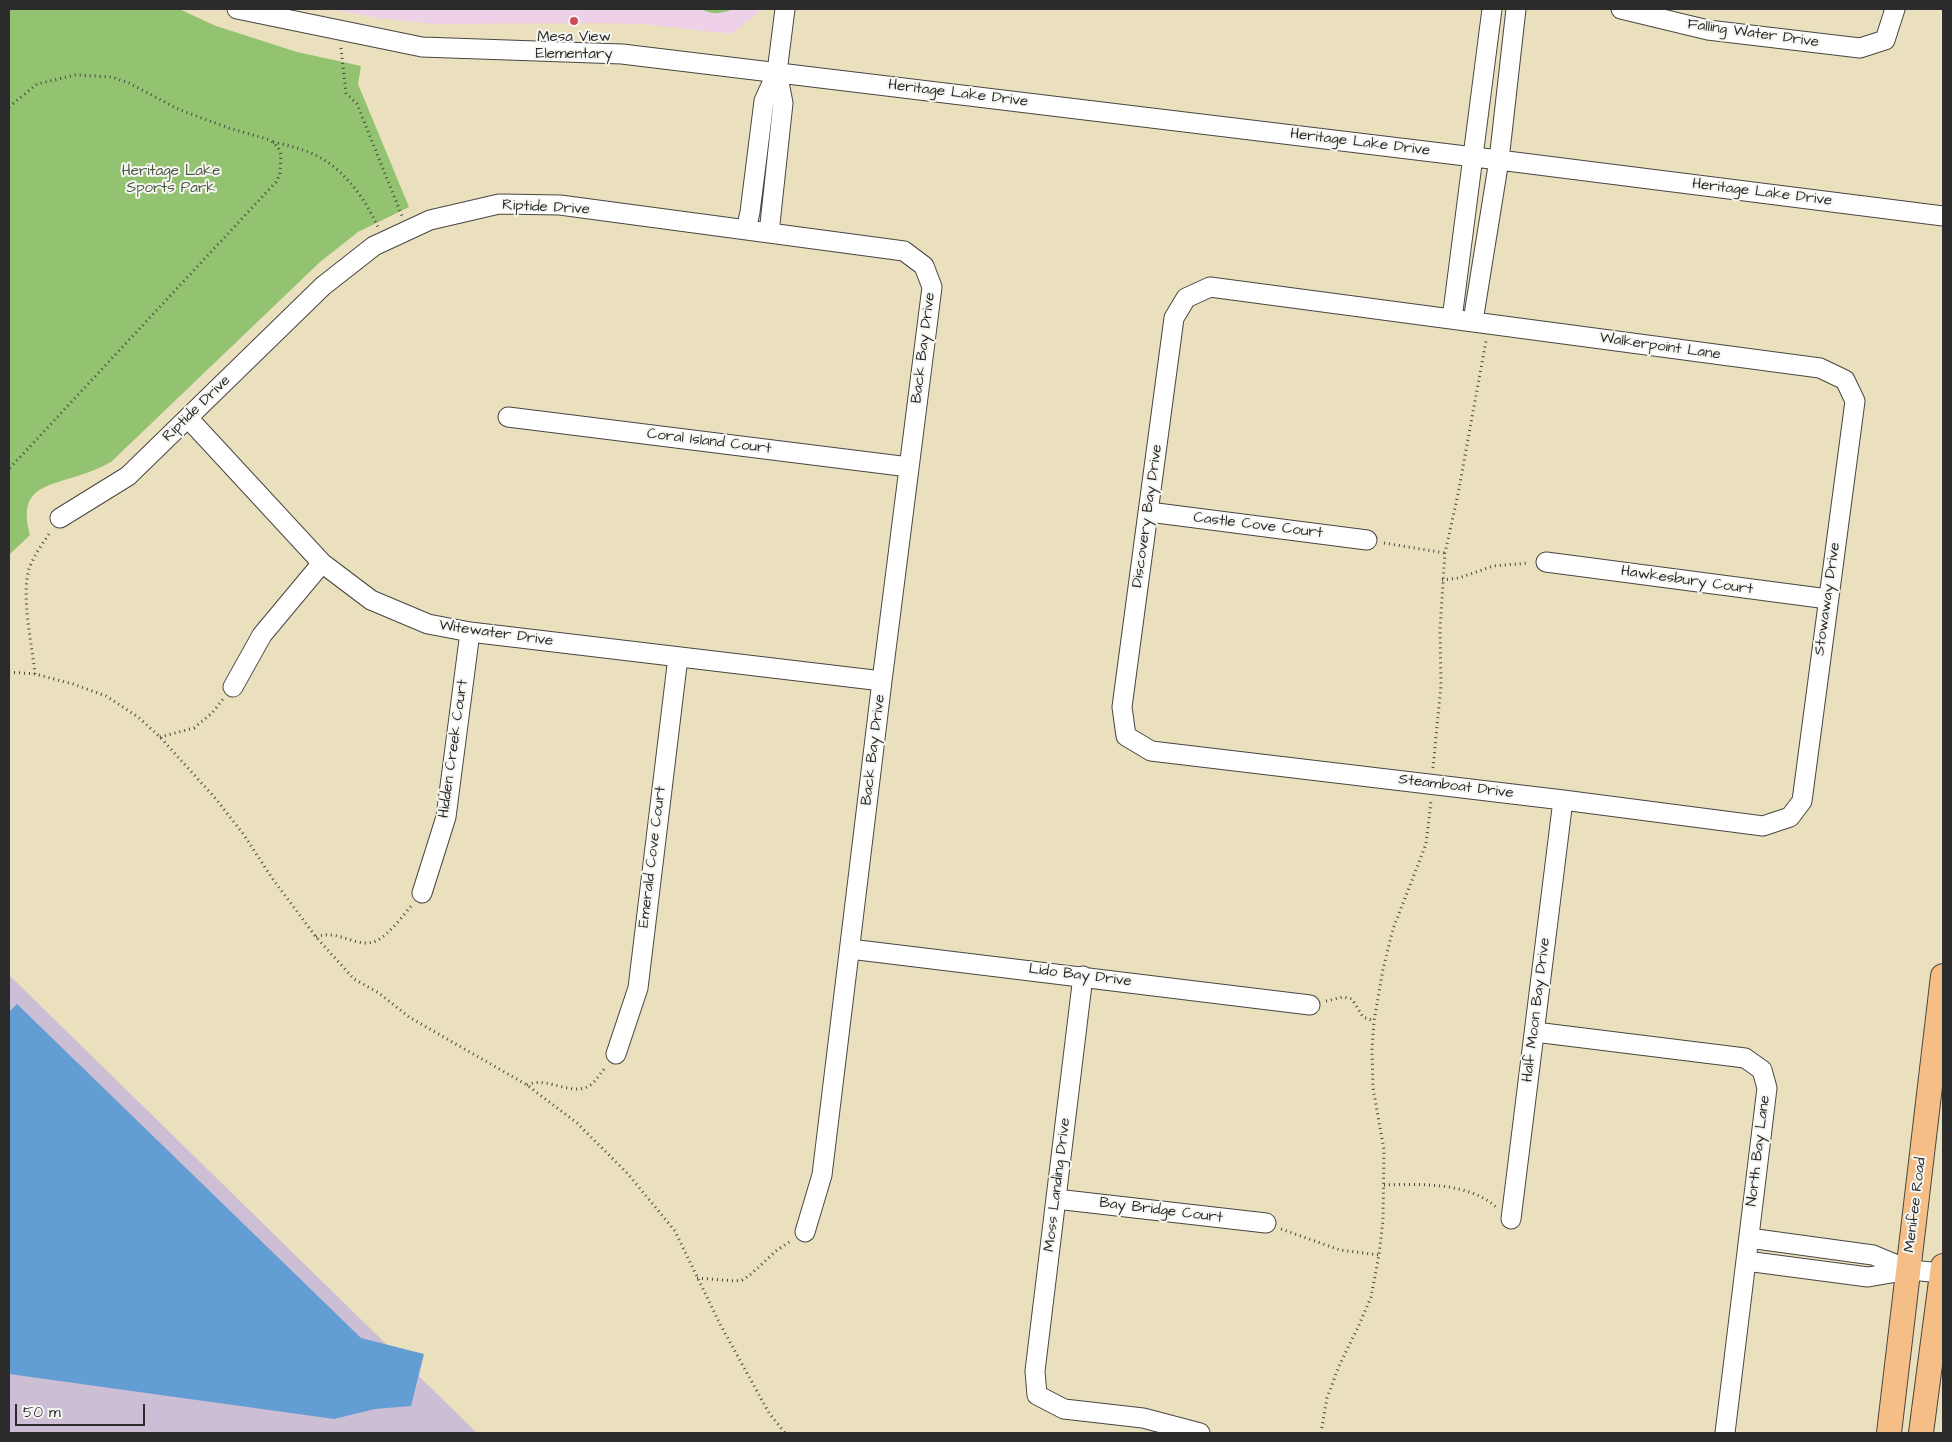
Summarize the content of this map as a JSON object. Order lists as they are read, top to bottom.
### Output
{
  "streets": {
    "main road": ["Menifee Road"],
    "street": [
      "Falling Water Drive",
      "Heritage Lake Drive",
      "Riptide Drive",
      "Walkerpoint Lane",
      "Back Bay Drive",
      "Coral Island Court",
      "Discovery Bay Drive",
      "Castle Cove Court",
      "Hawkesbury Court",
      "Stowaway Drive",
      "Witewater Drive",
      "Hidden Creek Court",
      "Steamboat Drive",
      "Emerald Cove Court",
      "Lido Bay Drive",
      "Half Moon Bay Drive",
      "North Bay Lane",
      "Moss Landing Drive",
      "Bay Bridge Court"
    ]
  },
  "crossings": [
    ["Riptide Drive", "Back Bay Drive"],
    ["Riptide Drive", "Witewater Drive"],
    ["Walkerpoint Lane", "Discovery Bay Drive"],
    ["Walkerpoint Lane", "Stowaway Drive"],
    ["Back Bay Drive", "Coral Island Court"],
    ["Back Bay Drive", "Witewater Drive"],
    ["Back Bay Drive", "Lido Bay Drive"],
    ["Discovery Bay Drive", "Castle Cove Court"],
    ["Discovery Bay Drive", "Steamboat Drive"],
    ["Hawkesbury Court", "Stowaway Drive"],
    ["Stowaway Drive", "Steamboat Drive"],
    ["Witewater Drive", "Hidden Creek Court"],
    ["Witewater Drive", "Emerald Cove Court"],
    ["Steamboat Drive", "Half Moon Bay Drive"],
    ["Lido Bay Drive", "Moss Landing Drive"],
    ["Half Moon Bay Drive", "North Bay Lane"],
    ["Moss Landing Drive", "Bay Bridge Court"]
  ],
  "parks": ["Heritage Lake Sports Park"],
  "places": ["Mesa View Elementary"],
  "scale_bar": "50 m"
}
